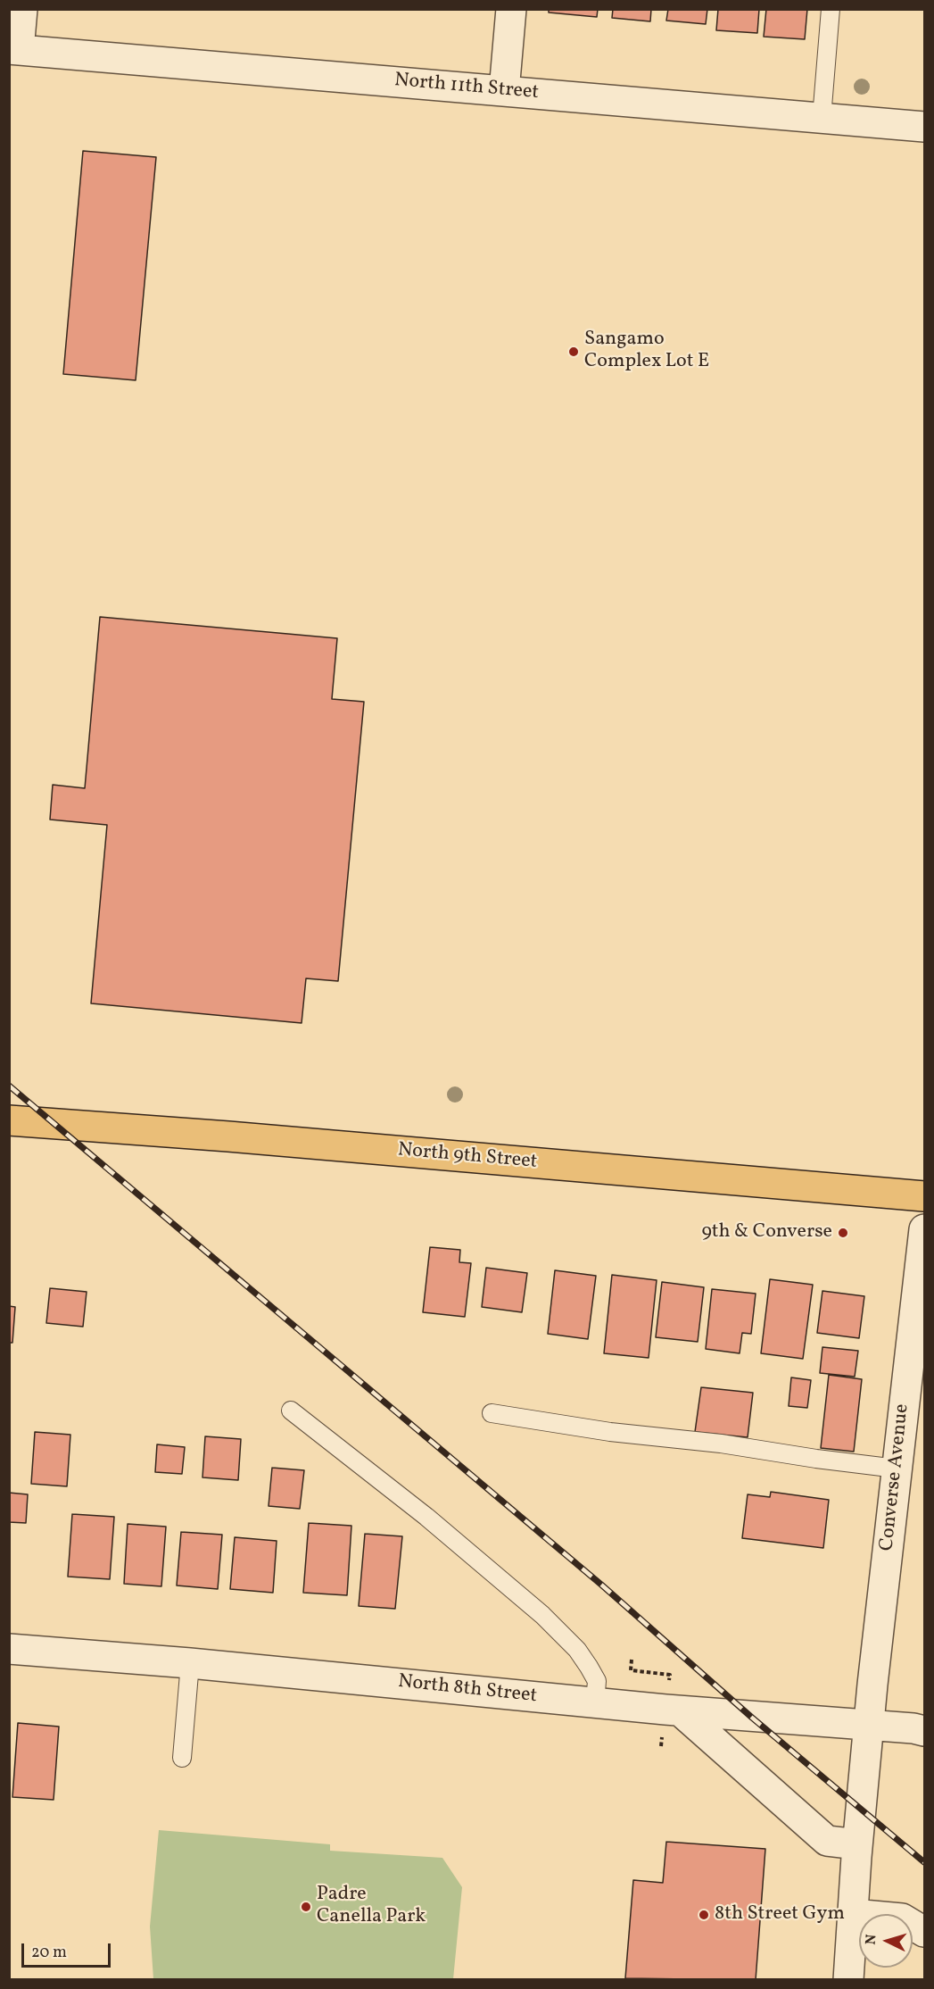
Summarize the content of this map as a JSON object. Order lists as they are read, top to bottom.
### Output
{
  "streets": {
    "main road": ["North 9th Street"],
    "street": ["North 11th Street", "Converse Avenue", "North 8th Street"]
  },
  "crossings": [
    ["Converse Avenue", "North 8th Street"]
  ],
  "places": [
    "Sangamo Complex Lot E",
    "9th & Converse",
    "Padre Canella Park",
    "8th Street Gym"
  ],
  "scale_bar": "20 m",
  "north": "left"
}
